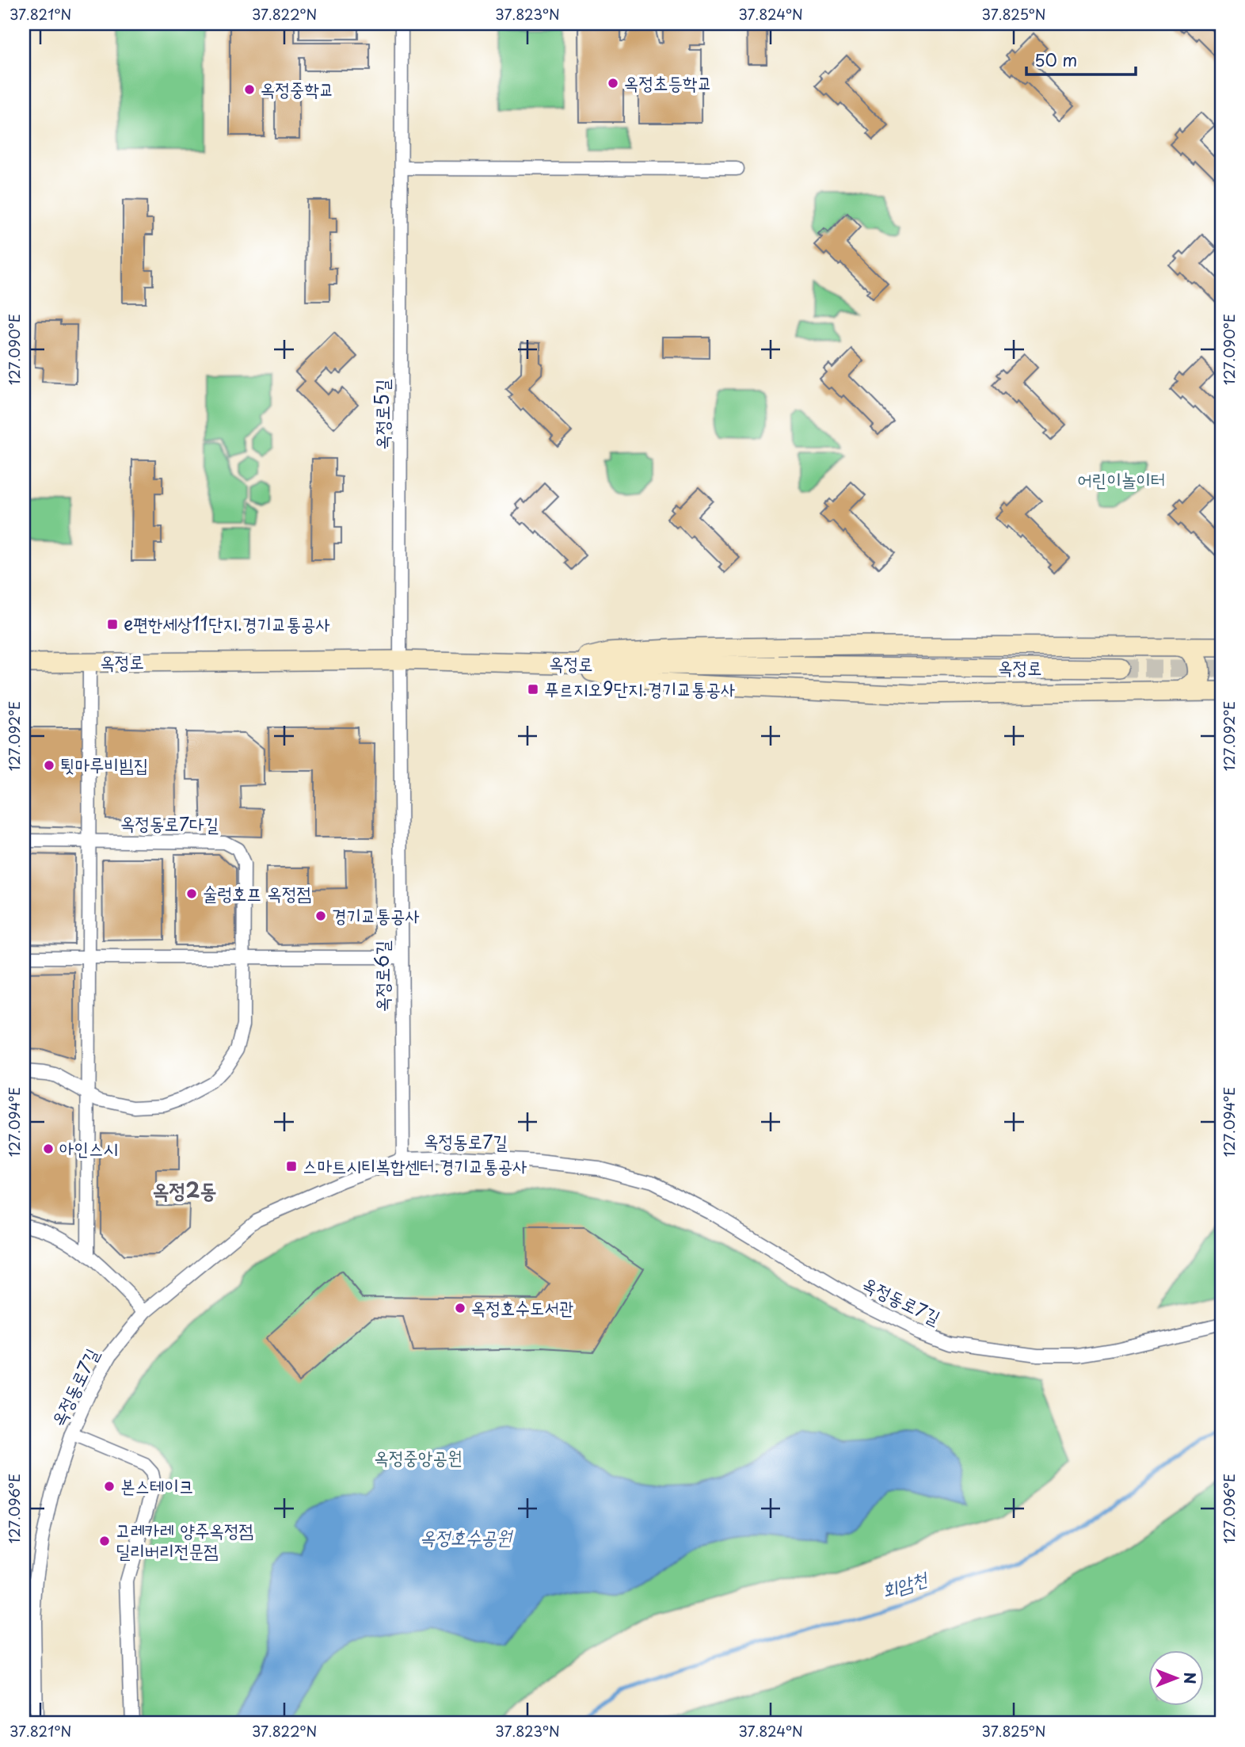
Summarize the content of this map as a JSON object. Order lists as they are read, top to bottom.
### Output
{
  "streets": {
    "main road": ["옥정로"],
    "street": [
      "옥정로5길",
      "옥정동로7다길",
      "옥정로6길",
      "옥정동로7길"
    ]
  },
  "crossings": [
    ["옥정로5길", "옥정로"],
    ["옥정로5길", "옥정로6길"],
    ["옥정로", "옥정로6길"],
    ["옥정로6길", "옥정동로7길"]
  ],
  "districts": ["옥정2동"],
  "water": ["옥정호수공원", "회암천"],
  "parks": ["어린이놀이터", "옥정중앙공원"],
  "places": {
    "other": [
      "옥정초등학교",
      "옥정중학교",
      "툇마루비빔집",
      "술렁호프 옥정점",
      "경기교통공사",
      "아인스시",
      "옥정호수도서관",
      "본스테이크",
      "고레카레 양주옥정점 딜리버리전문점"
    ],
    "transit": ["e편한세상11단지.경기교통공사", "푸르지오9단지.경기교통공사", "스마트시티복합센터.경기교통공사"]
  },
  "scale_bar": "50 m",
  "north": "right",
  "coordinates": [
    "37.821°N",
    "37.822°N",
    "37.823°N",
    "37.824°N",
    "37.825°N",
    "127.090°E",
    "127.092°E",
    "127.094°E",
    "127.096°E"
  ]
}
